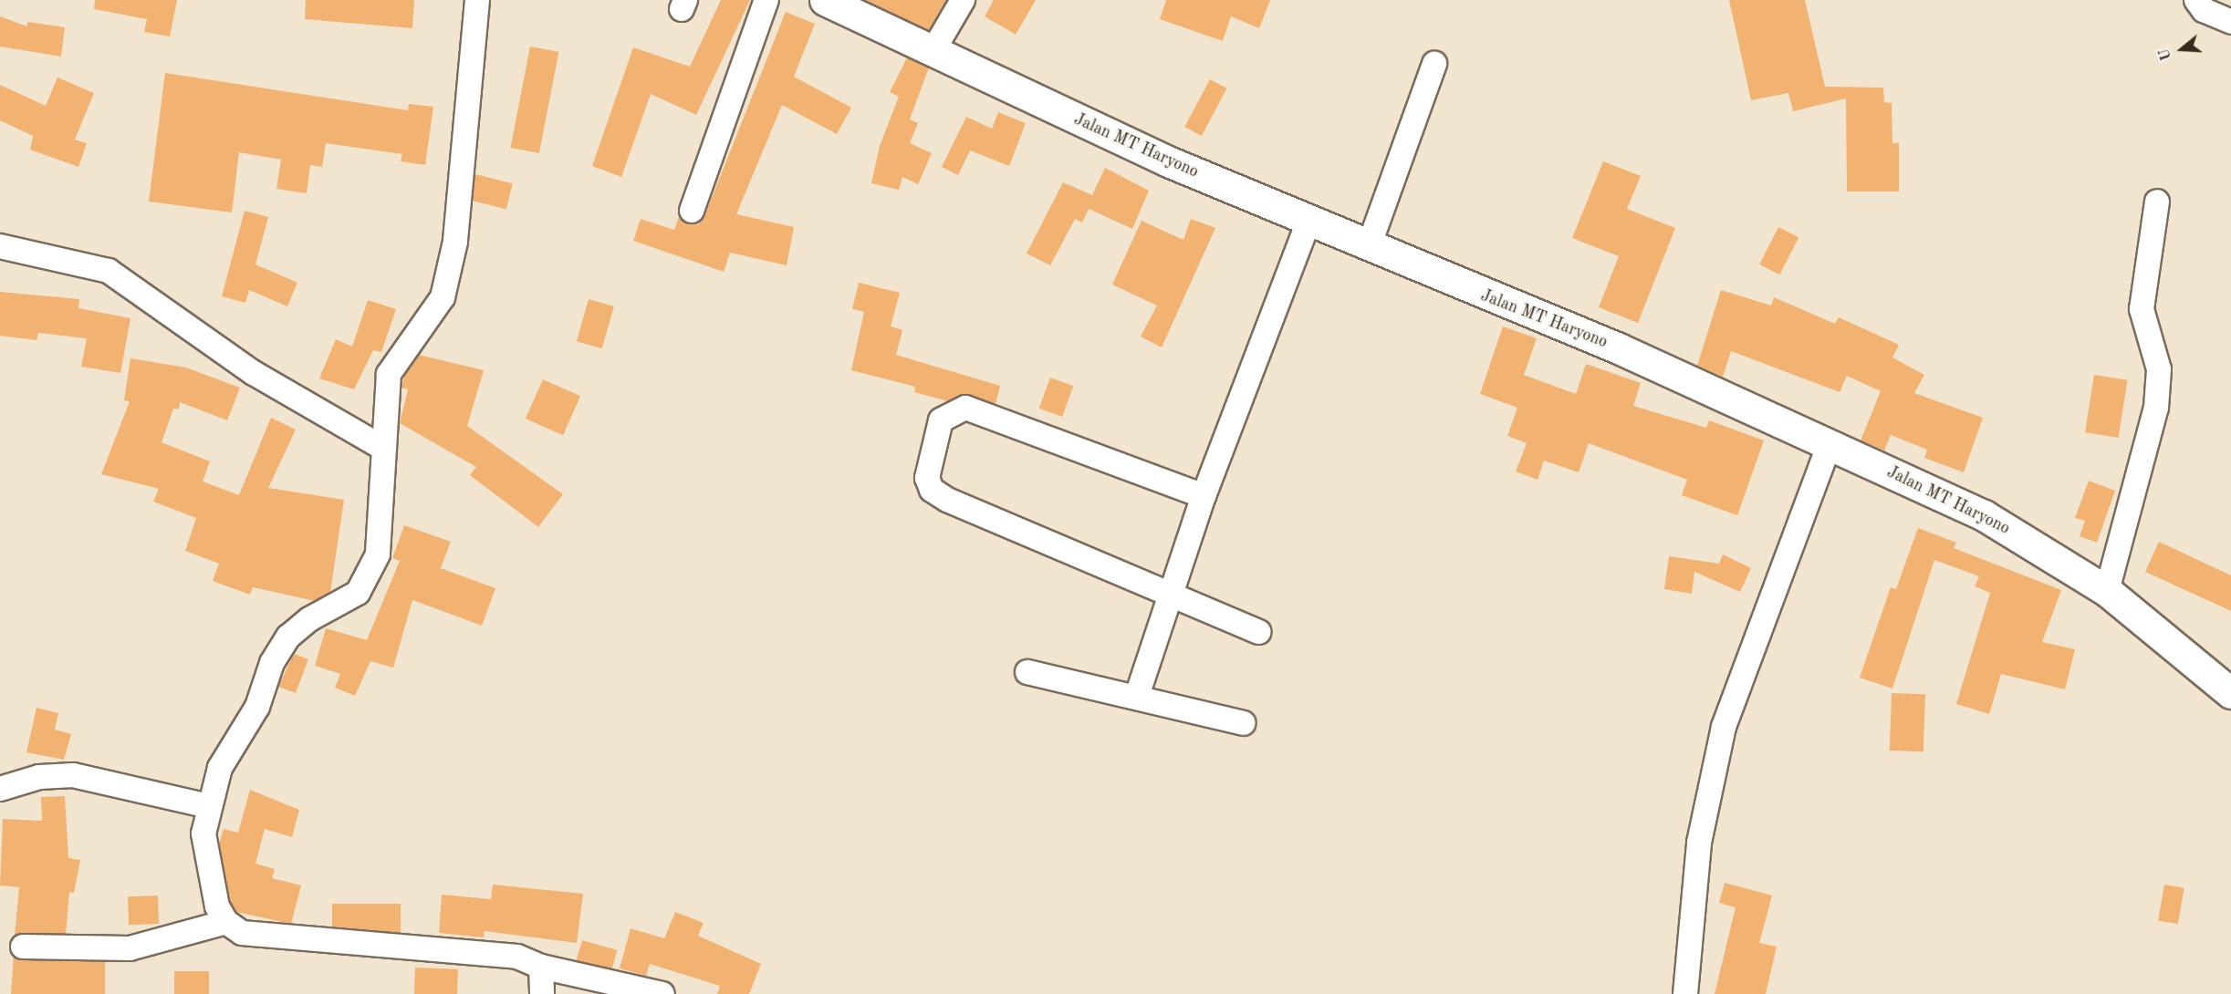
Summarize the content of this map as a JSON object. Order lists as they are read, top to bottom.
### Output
{
  "streets": {
    "main road": ["Jalan MT Haryono"]
  },
  "north": "left"
}
